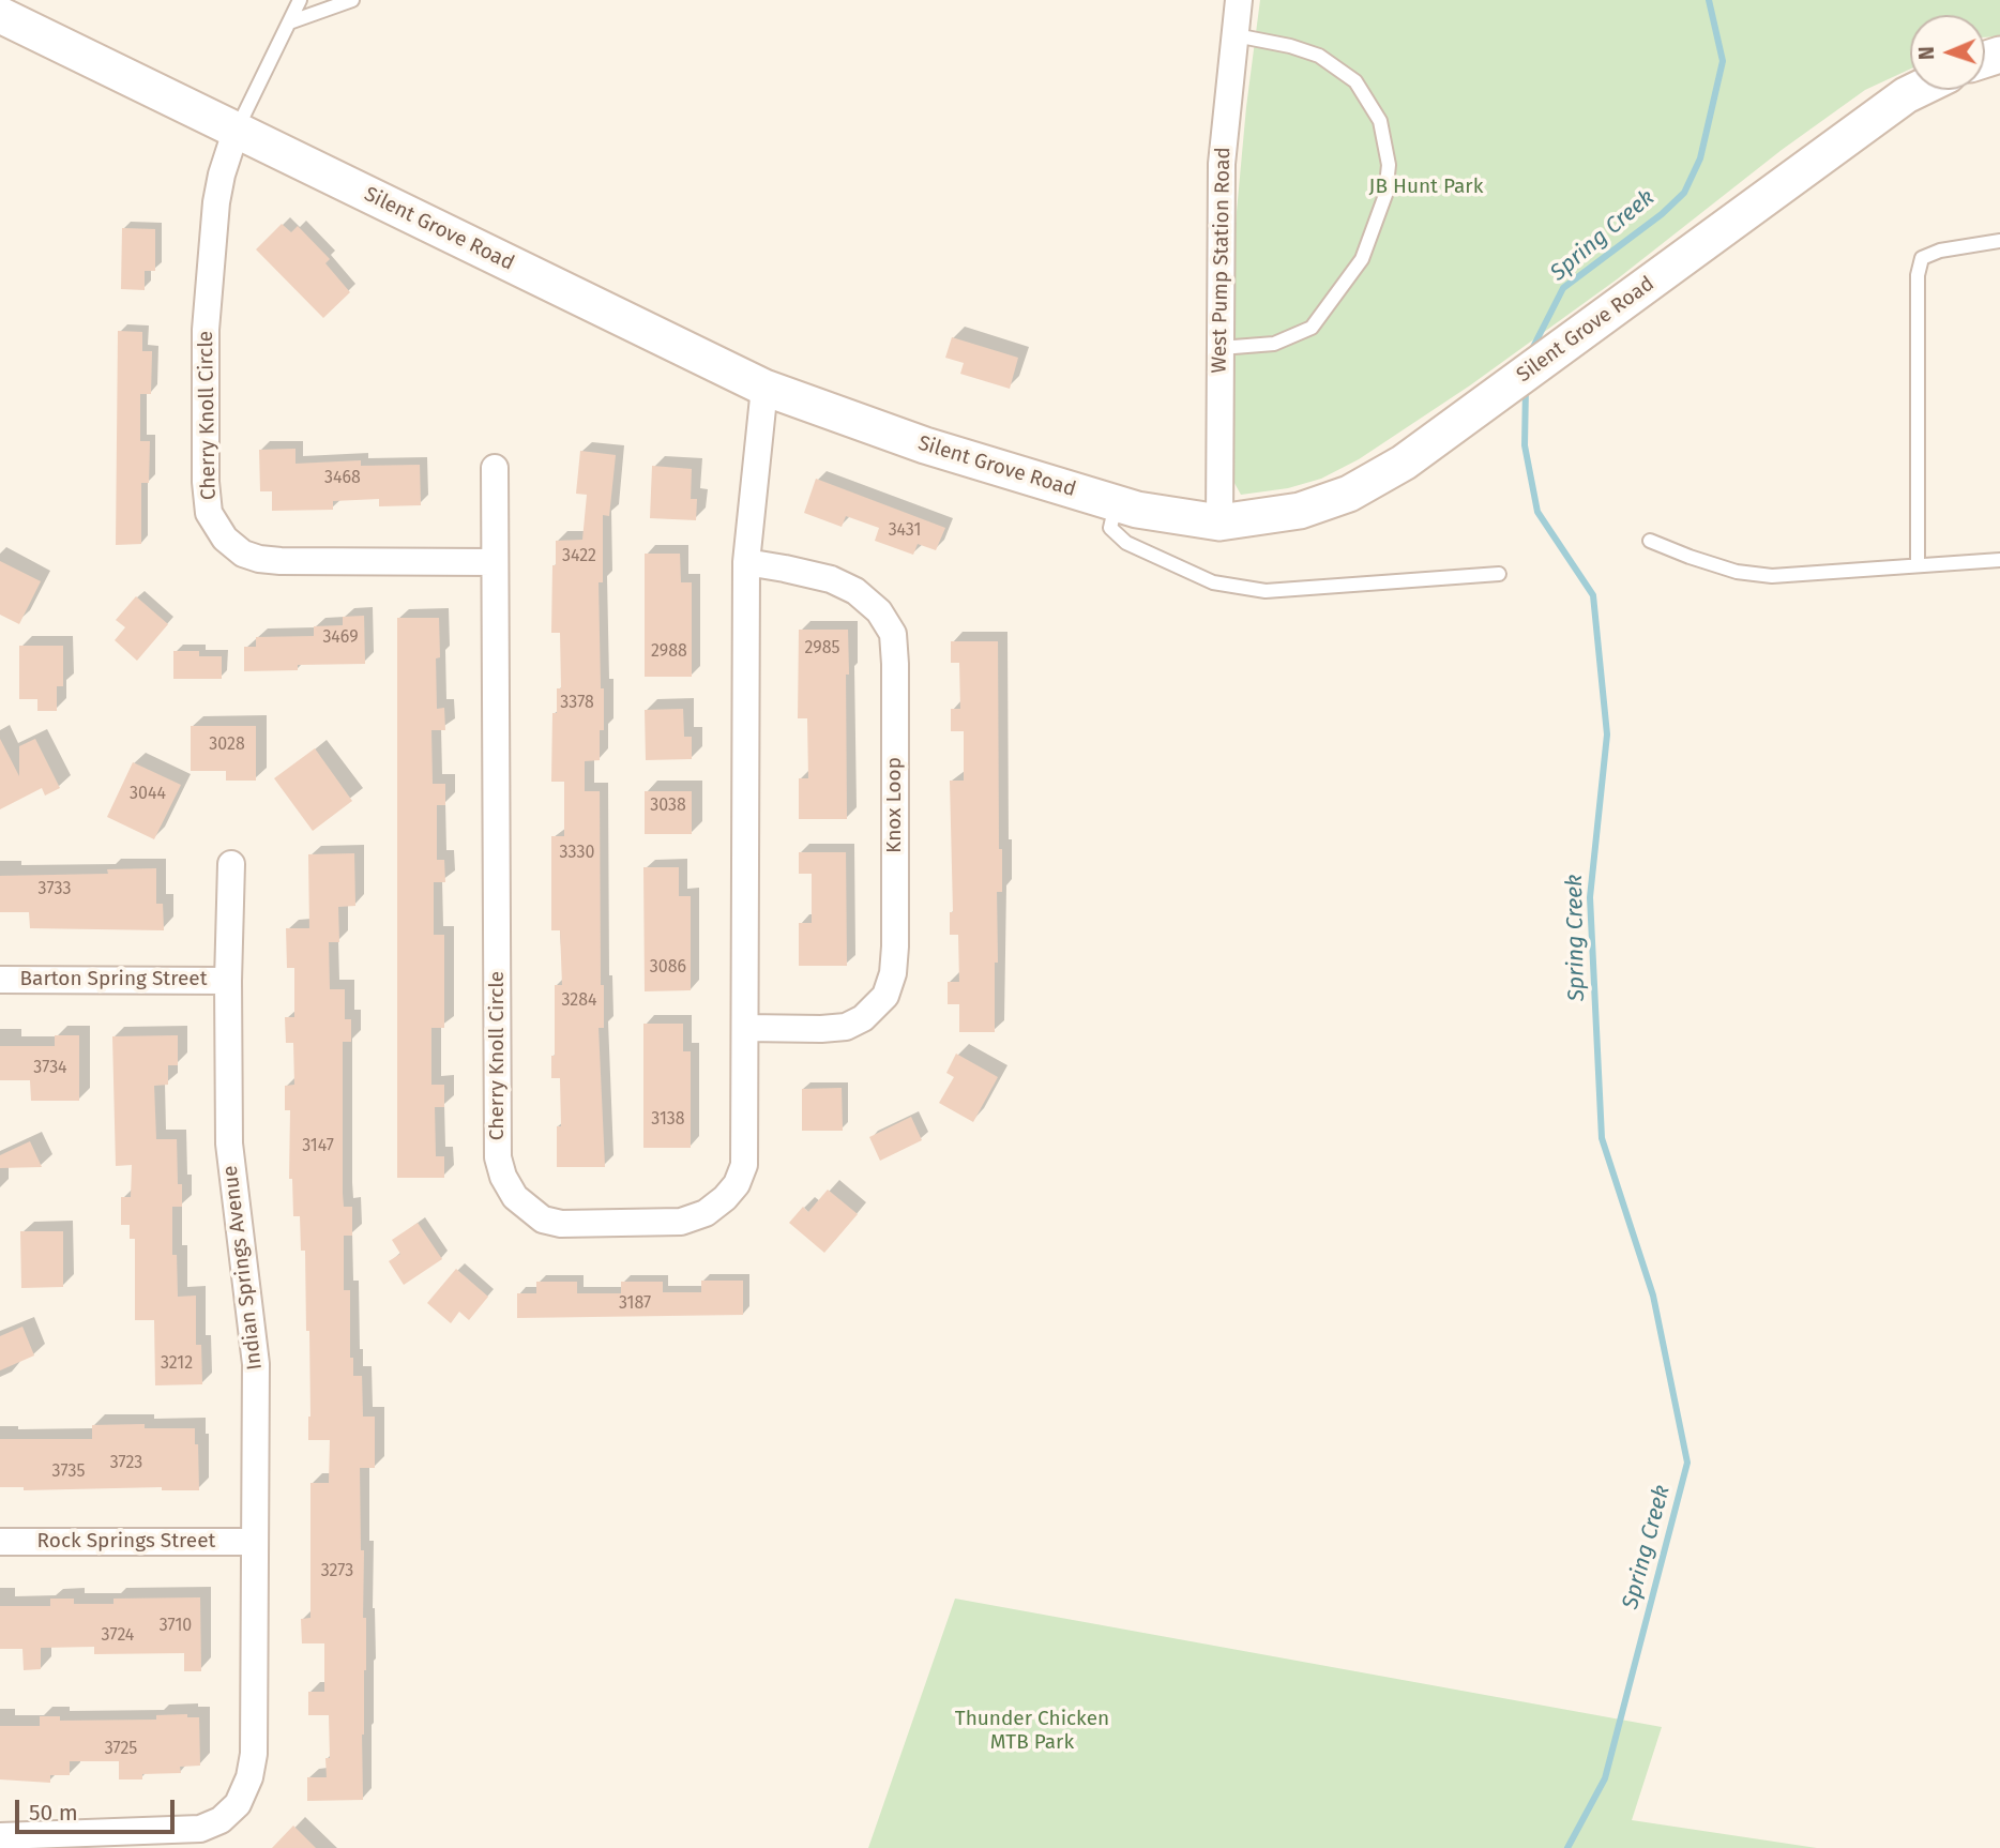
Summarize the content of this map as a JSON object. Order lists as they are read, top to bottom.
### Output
{
  "streets": {
    "street": [
      "Silent Grove Road",
      "West Pump Station Road",
      "Cherry Knoll Circle",
      "Knox Loop",
      "Barton Spring Street",
      "Indian Springs Avenue",
      "Rock Springs Street"
    ]
  },
  "crossings": [
    ["Silent Grove Road", "West Pump Station Road"],
    ["Silent Grove Road", "Cherry Knoll Circle"],
    ["Cherry Knoll Circle", "Knox Loop"],
    ["Barton Spring Street", "Indian Springs Avenue"],
    ["Indian Springs Avenue", "Rock Springs Street"]
  ],
  "water": ["Spring Creek"],
  "parks": ["JB Hunt Park", "Thunder Chicken MTB Park"],
  "house_numbers": [
    "3468",
    "3431",
    "3422",
    "3469",
    "2985",
    "2988",
    "3378",
    "3028",
    "3044",
    "3038",
    "3330",
    "3733",
    "3086",
    "3284",
    "3734",
    "3138",
    "3147",
    "3187",
    "3212",
    "3723",
    "3735",
    "3273",
    "3710",
    "3724",
    "3725"
  ],
  "scale_bar": "50 m",
  "north": "left"
}
